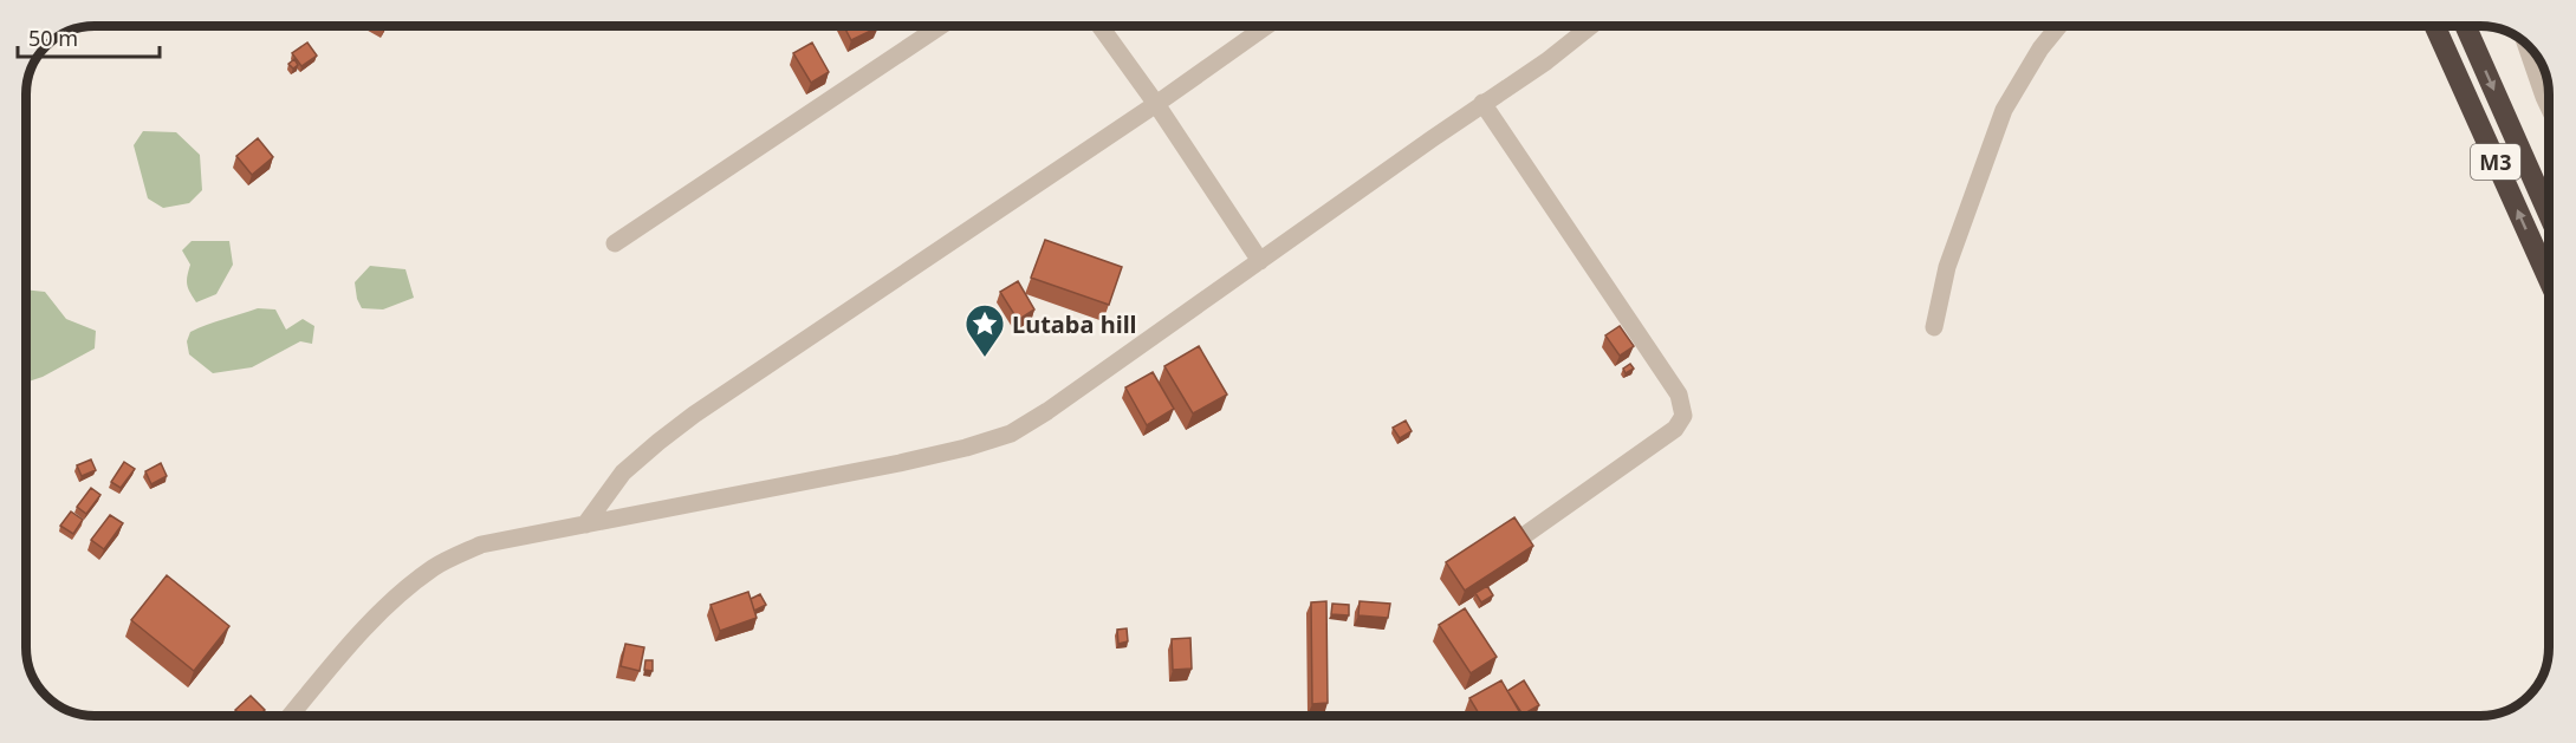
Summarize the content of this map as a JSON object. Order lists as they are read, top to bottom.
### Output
{
  "streets": {
    "highway": ["M3"]
  },
  "places": {
    "place": ["Lutaba hill"]
  },
  "scale_bar": "50 m"
}
